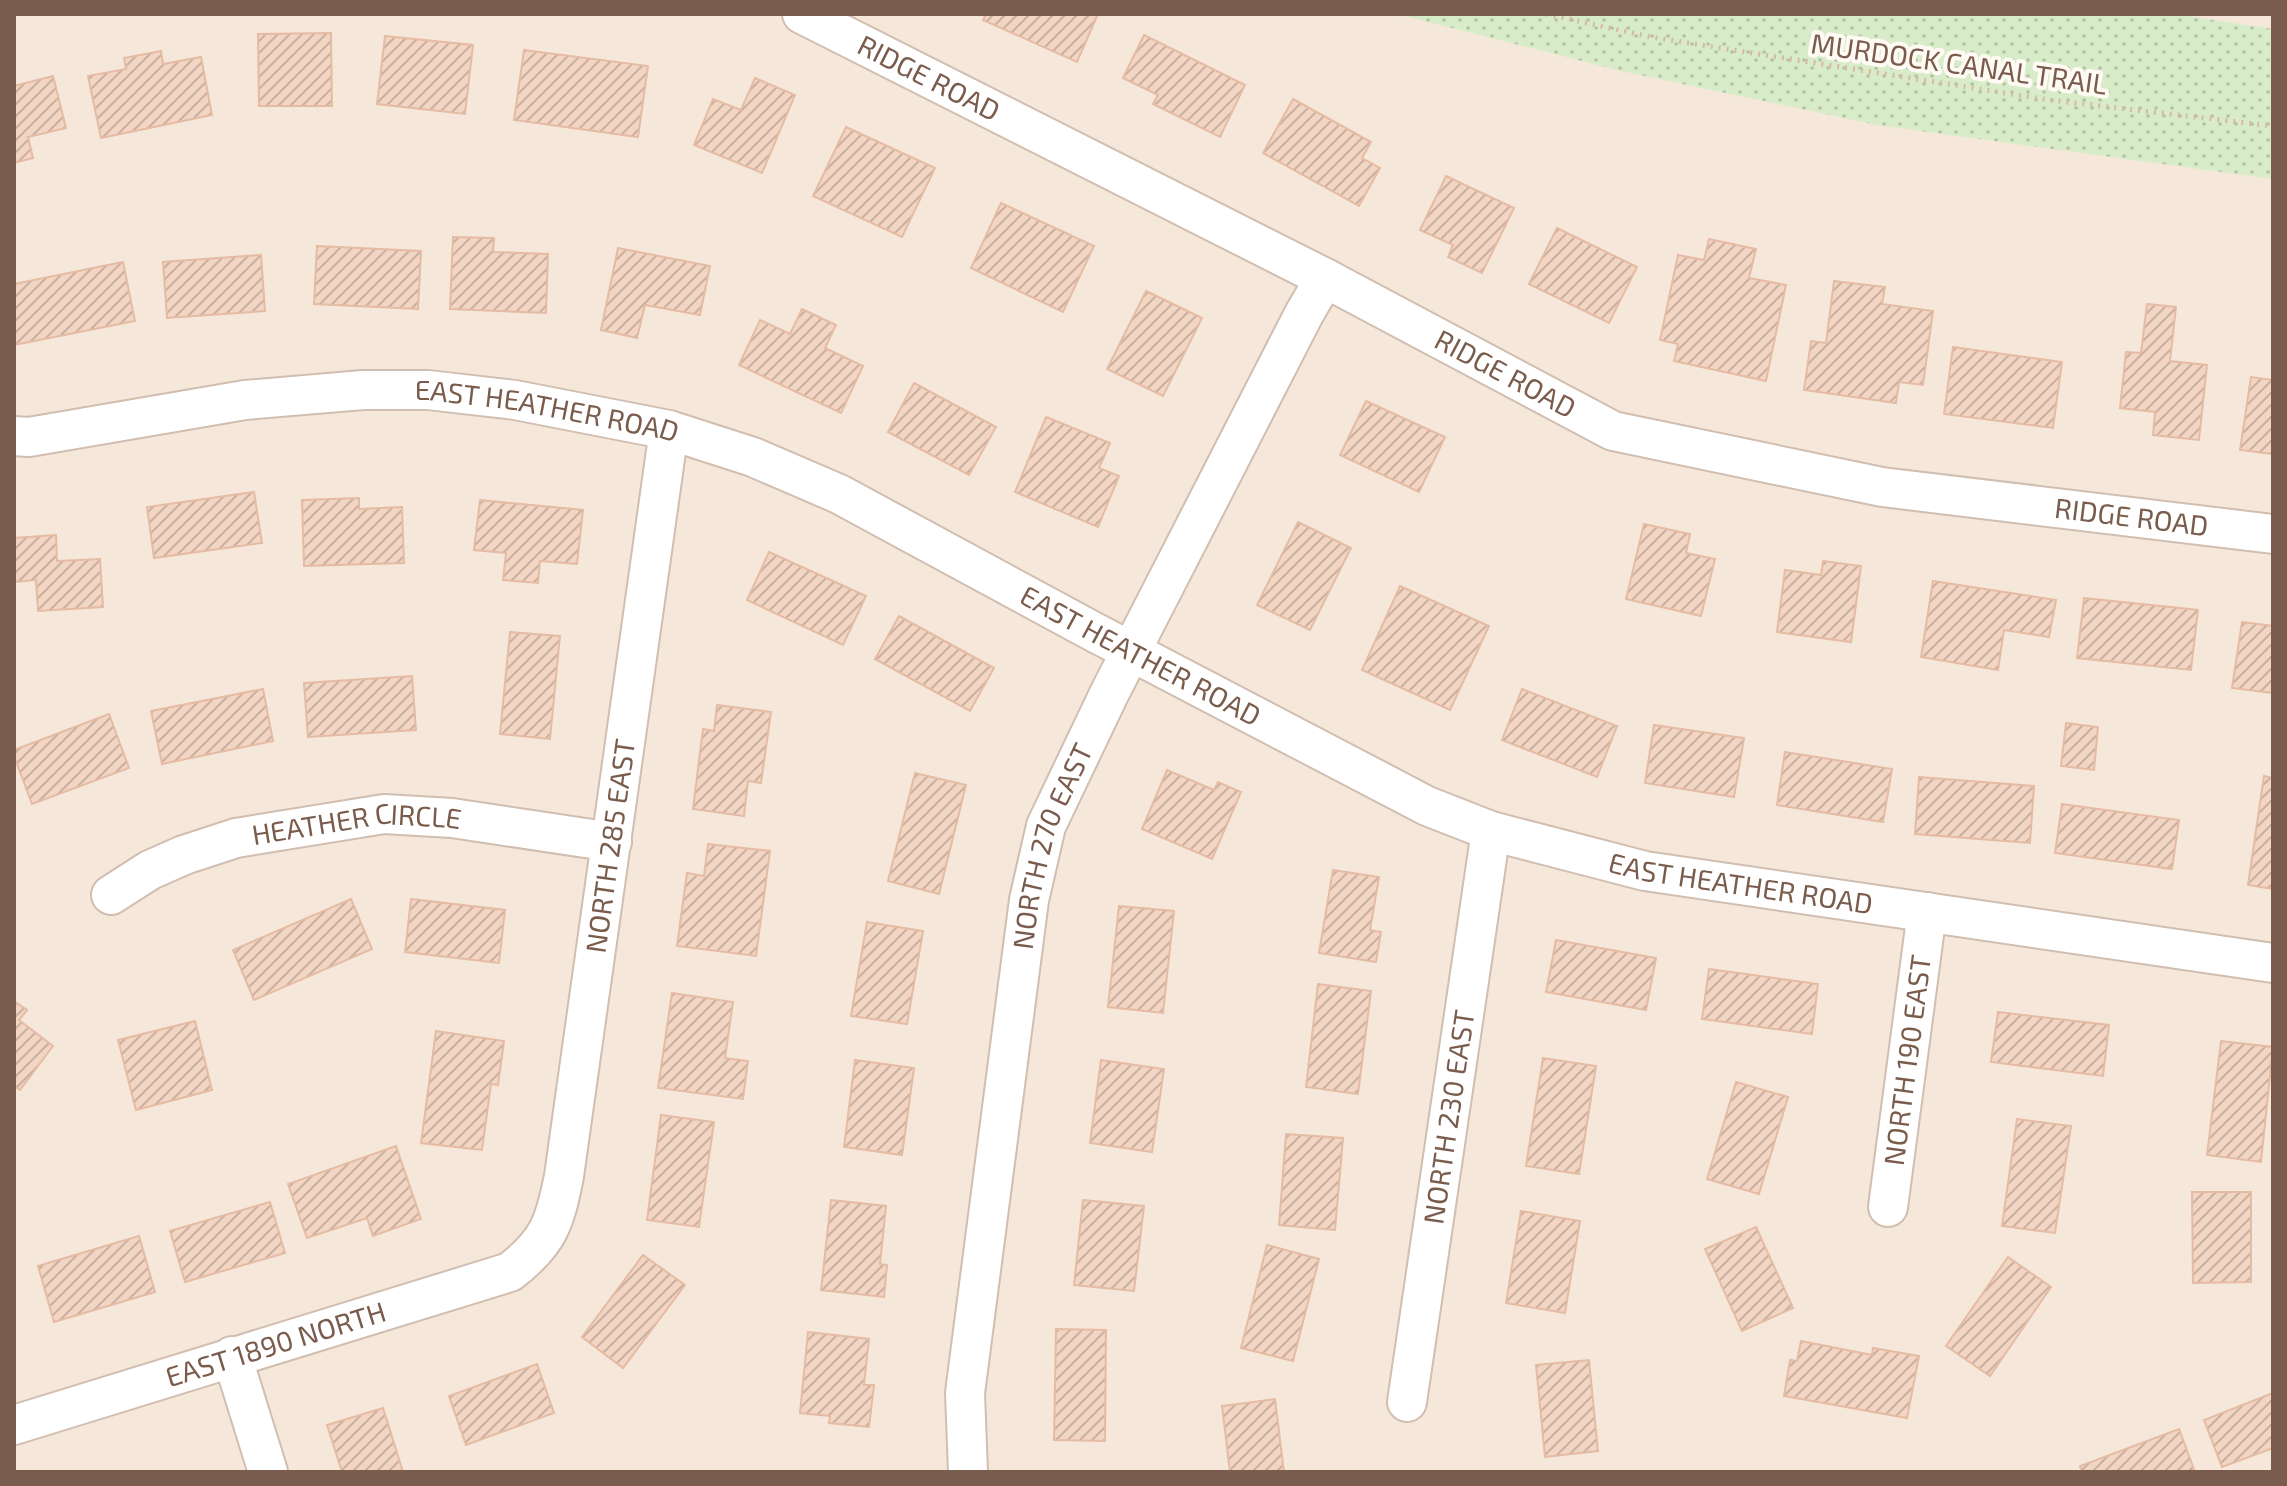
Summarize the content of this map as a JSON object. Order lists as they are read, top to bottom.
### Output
{
  "streets": {
    "street": [
      "RIDGE ROAD",
      "EAST HEATHER ROAD",
      "HEATHER CIRCLE",
      "NORTH 285 EAST",
      "NORTH 270 EAST",
      "NORTH 190 EAST",
      "NORTH 230 EAST",
      "EAST 1890 NORTH"
    ],
    "path": ["MURDOCK CANAL TRAIL"]
  },
  "crossings": [
    ["RIDGE ROAD", "NORTH 270 EAST"],
    ["EAST HEATHER ROAD", "NORTH 285 EAST"],
    ["EAST HEATHER ROAD", "NORTH 270 EAST"],
    ["EAST HEATHER ROAD", "NORTH 190 EAST"],
    ["EAST HEATHER ROAD", "NORTH 230 EAST"],
    ["HEATHER CIRCLE", "NORTH 285 EAST"],
    ["NORTH 285 EAST", "EAST 1890 NORTH"]
  ]
}
